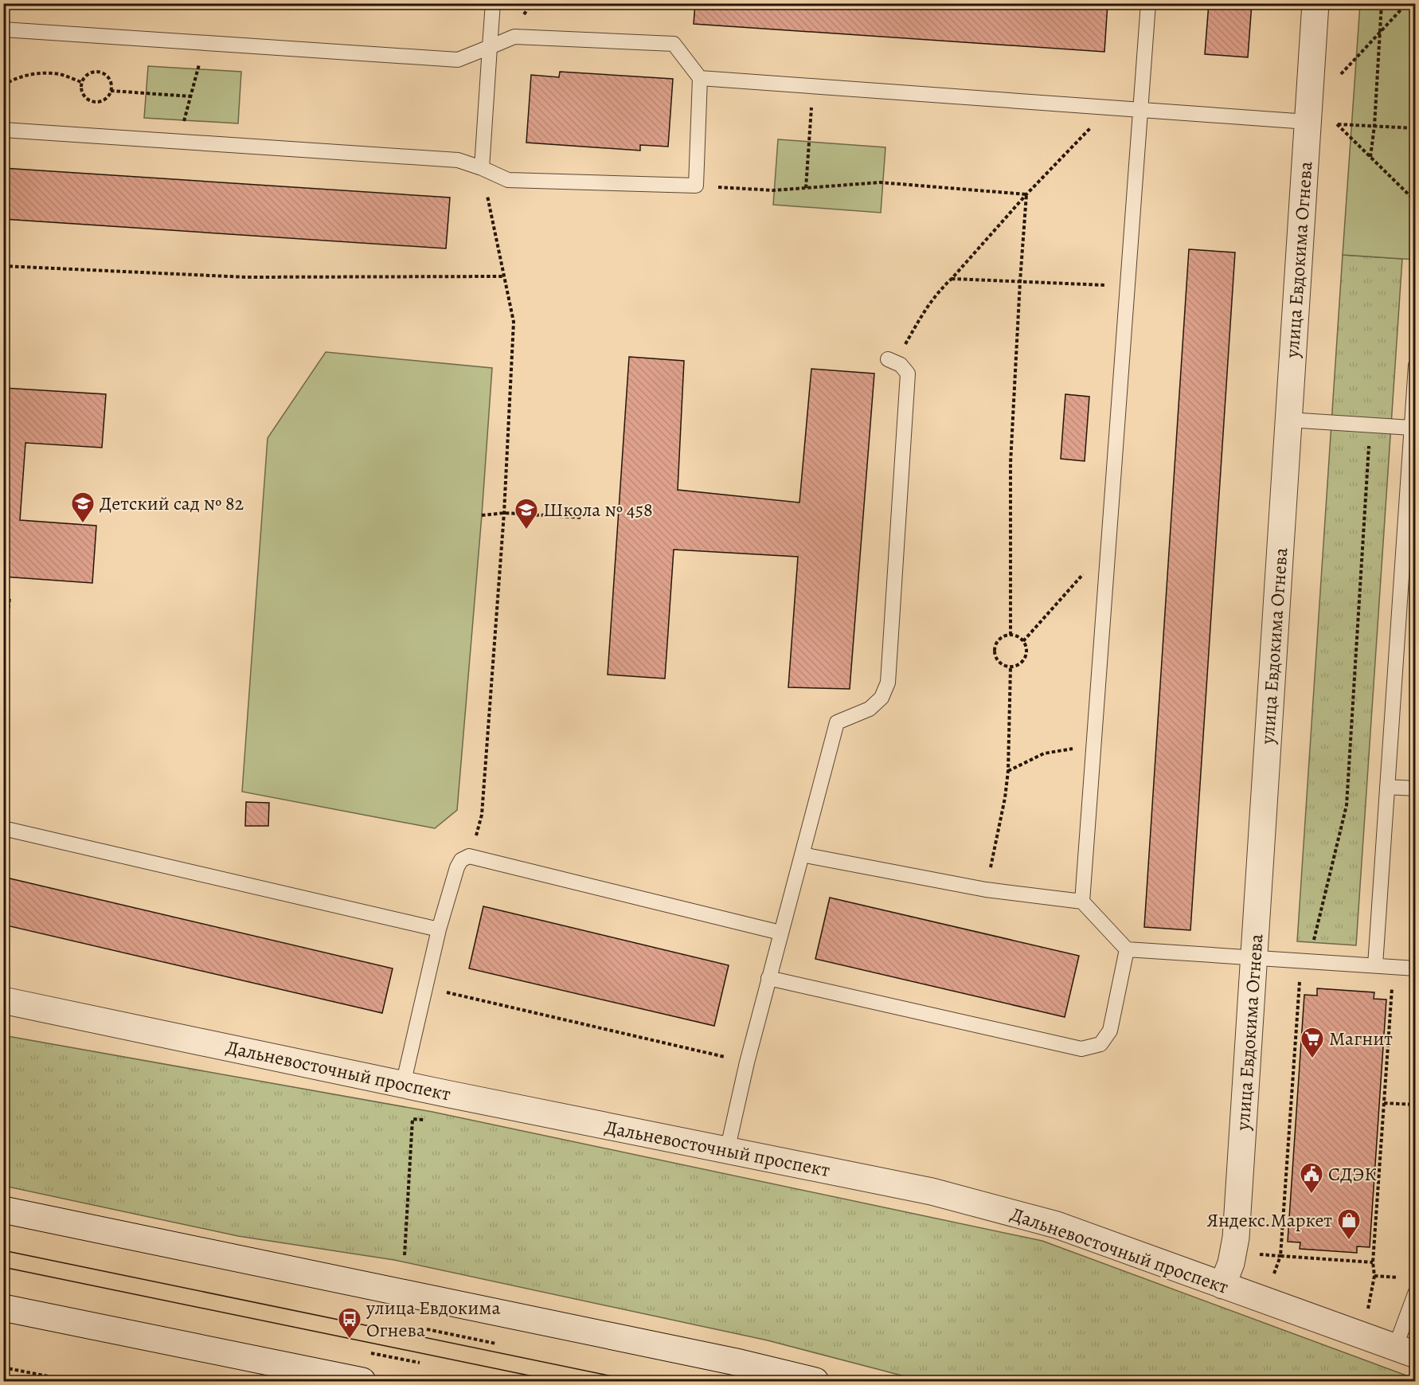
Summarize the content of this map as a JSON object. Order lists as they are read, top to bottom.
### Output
{
  "streets": {
    "street": ["улица Евдокима Огнева", "Дальневосточный проспект"]
  },
  "crossings": [
    ["улица Евдокима Огнева", "Дальневосточный проспект"]
  ],
  "places": {
    "school or university": ["Детский сад № 82", "Школа № 458"],
    "supermarket": ["Магнит"],
    "public building": ["СДЭК"],
    "shop": ["Яндекс.Маркет"],
    "bus stop": ["улица Евдокима Огнева"]
  }
}
